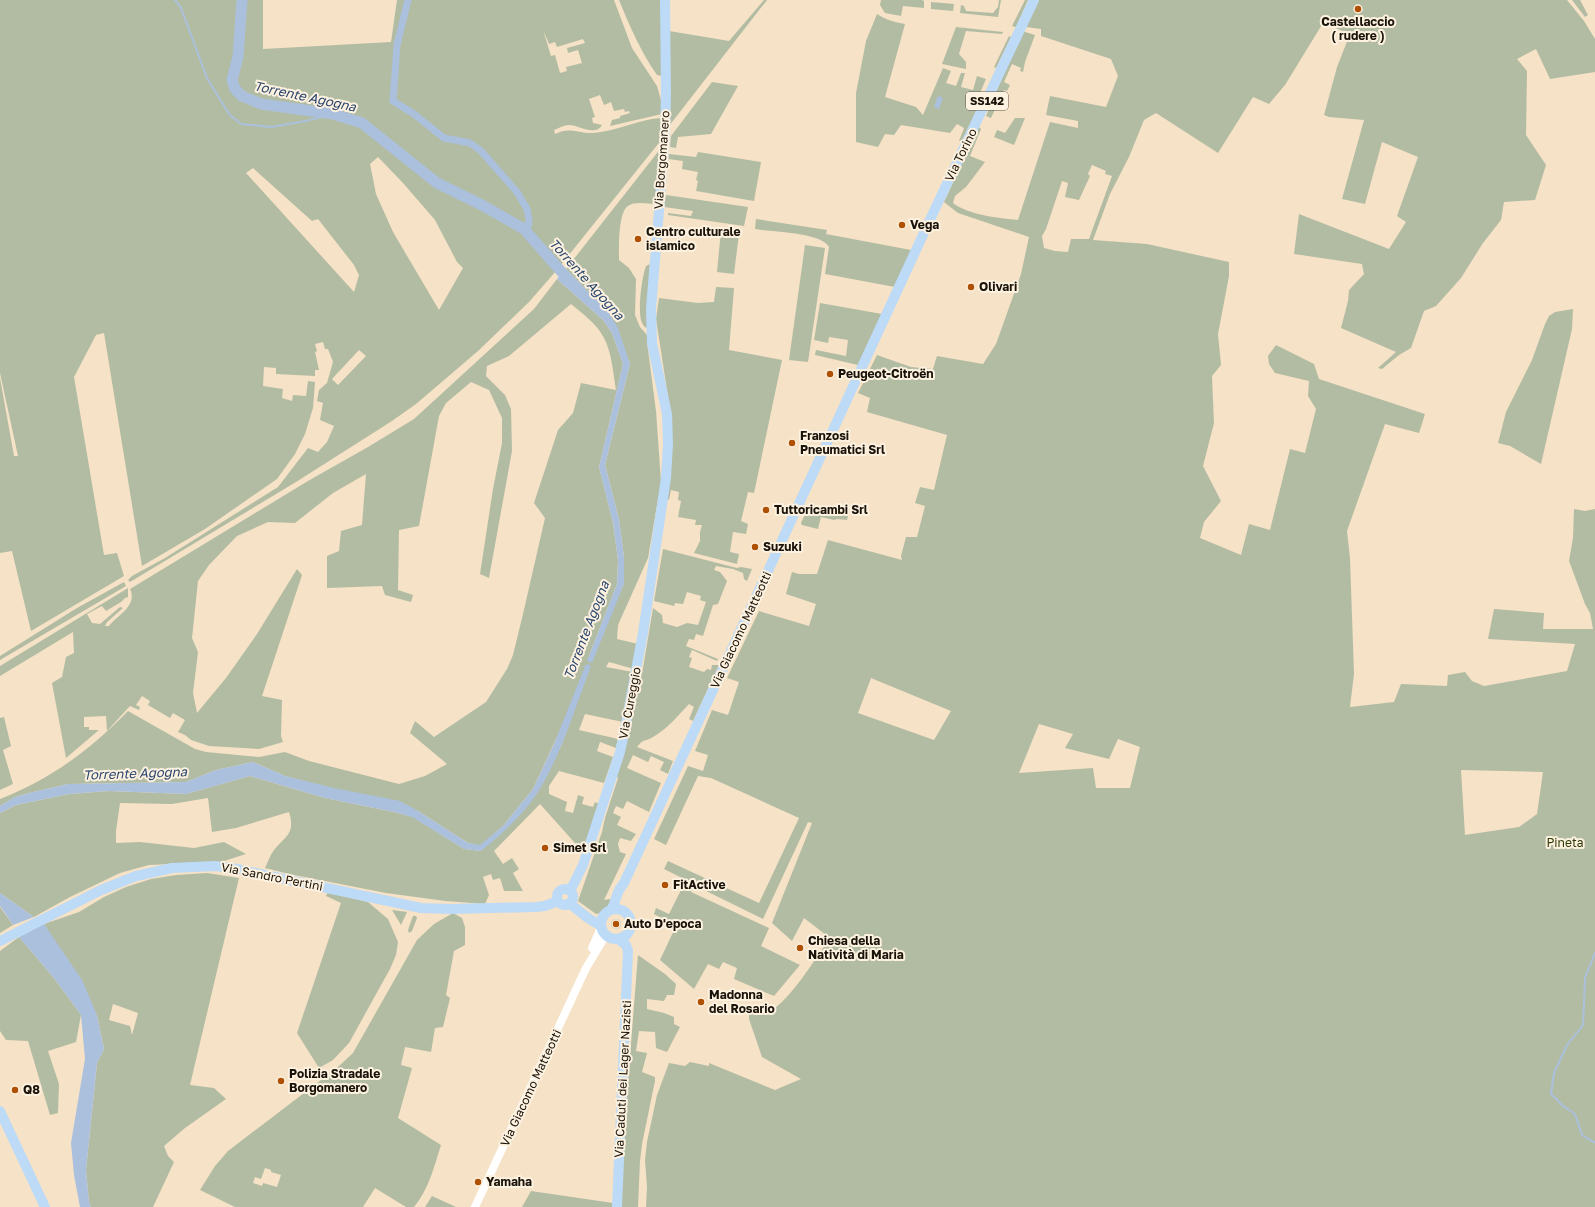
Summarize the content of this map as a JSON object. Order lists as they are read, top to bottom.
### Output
{
  "streets": {
    "main road": [
      "SS142",
      "Via Torino",
      "Via Borgomanero",
      "Via Giacomo Matteotti",
      "Via Cureggio",
      "Via Sandro Pertini",
      "Via Caduti dei Lager Nazisti"
    ]
  },
  "crossings": [
    ["Via Torino", "Via Giacomo Matteotti"],
    ["Via Borgomanero", "Via Cureggio"],
    ["Via Giacomo Matteotti", "Via Caduti dei Lager Nazisti"],
    ["Via Cureggio", "Via Sandro Pertini"]
  ],
  "water": ["Torrente Agogna"],
  "parks": ["Pineta"],
  "places": [
    "Castellaccio ( rudere )",
    "Vega",
    "Centro culturale islamico",
    "Olivari",
    "Peugeot-Citroën",
    "Franzosi Pneumatici Srl",
    "Tuttoricambi Srl",
    "Suzuki",
    "Simet Srl",
    "FitActive",
    "Auto D'epoca",
    "Chiesa della Natività di Maria",
    "Madonna del Rosario",
    "Polizia Stradale Borgomanero",
    "Q8",
    "Yamaha"
  ]
}
